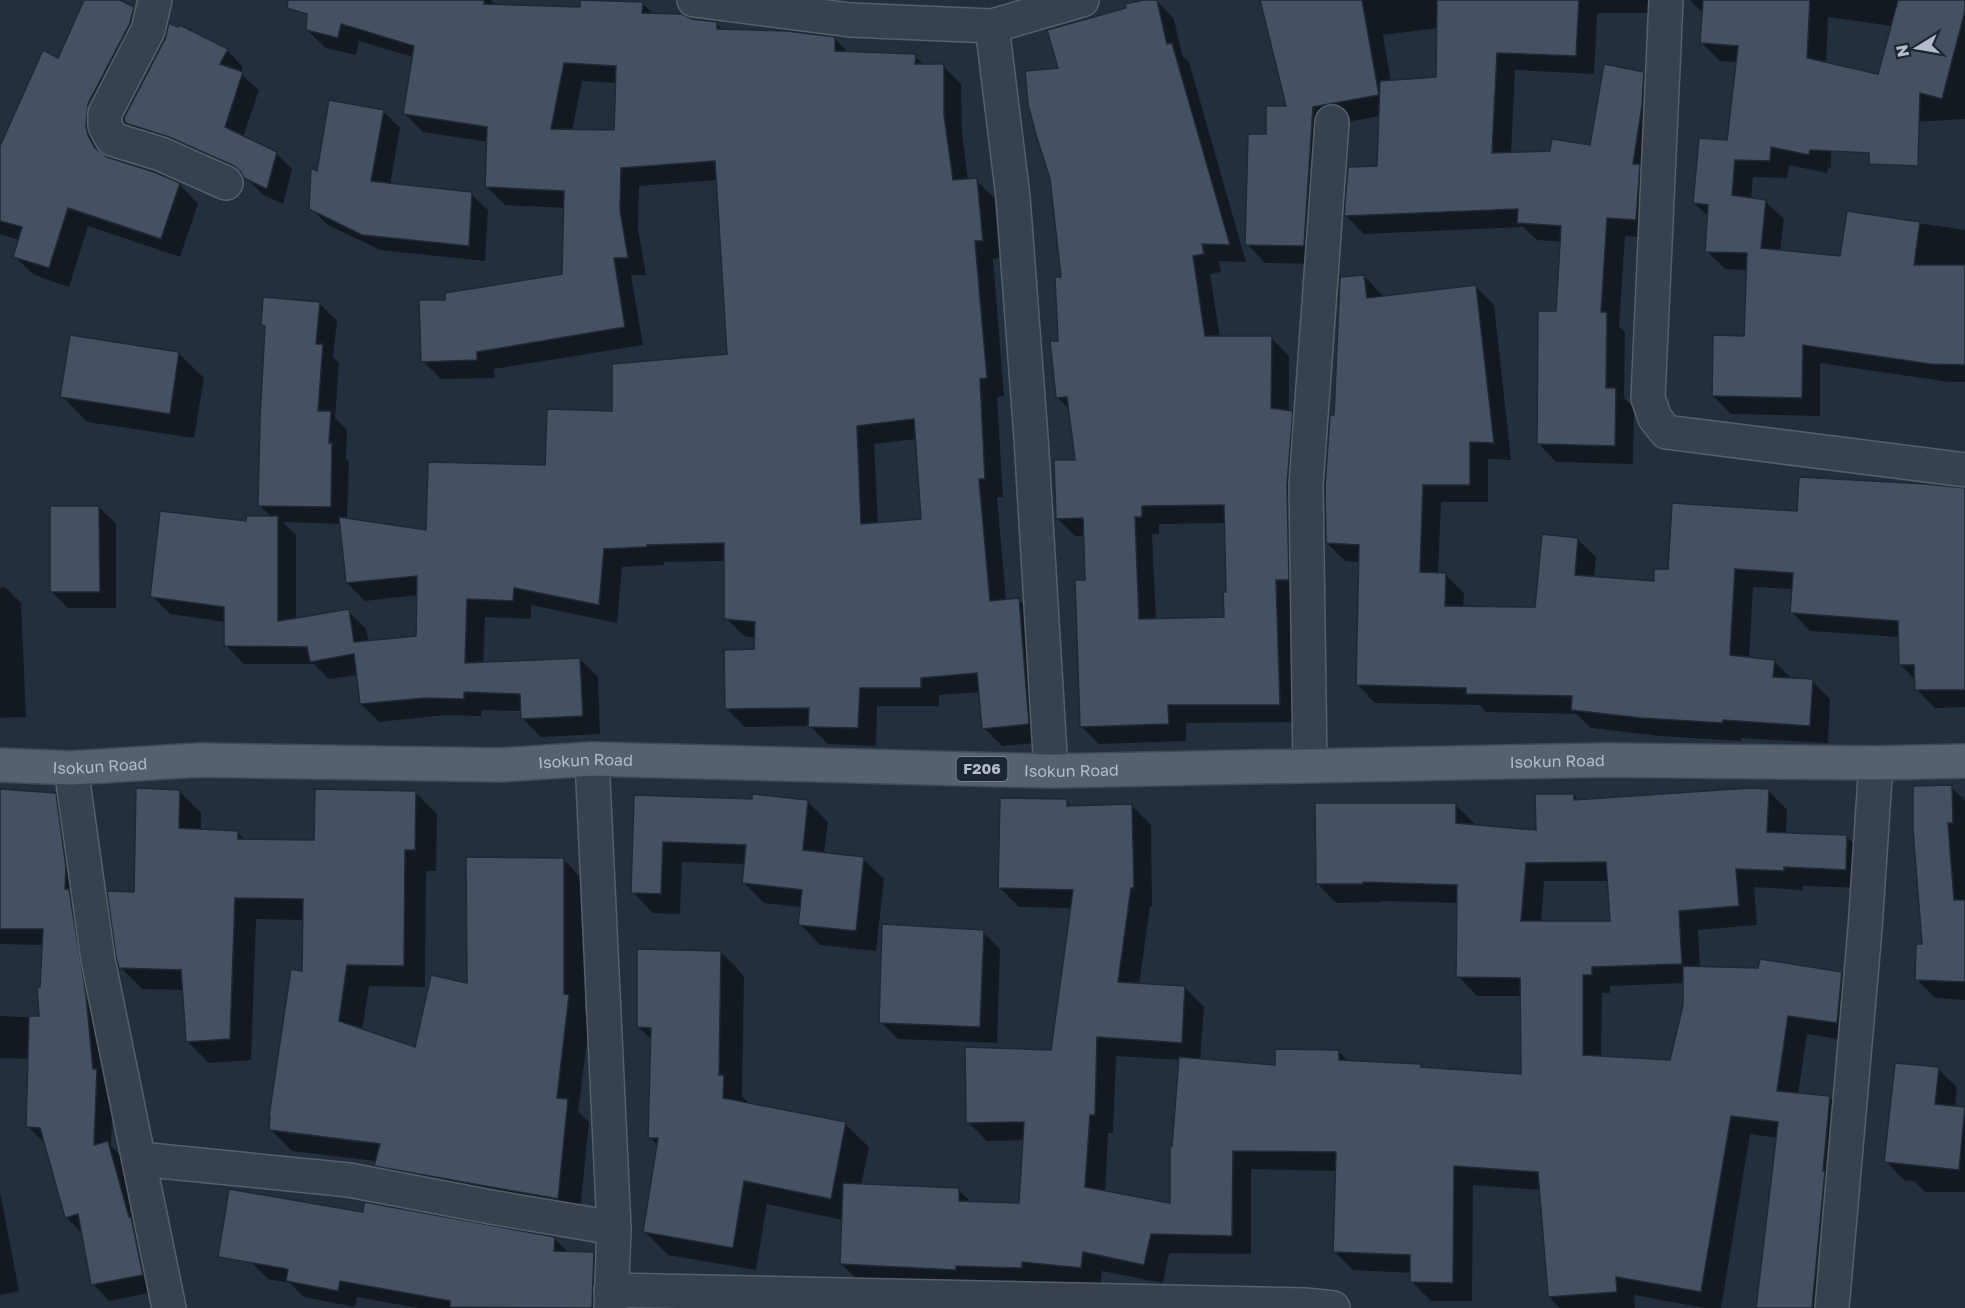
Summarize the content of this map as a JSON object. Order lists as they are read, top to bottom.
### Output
{
  "streets": {
    "main road": ["Isokun Road", "F206"]
  },
  "north": "left"
}
